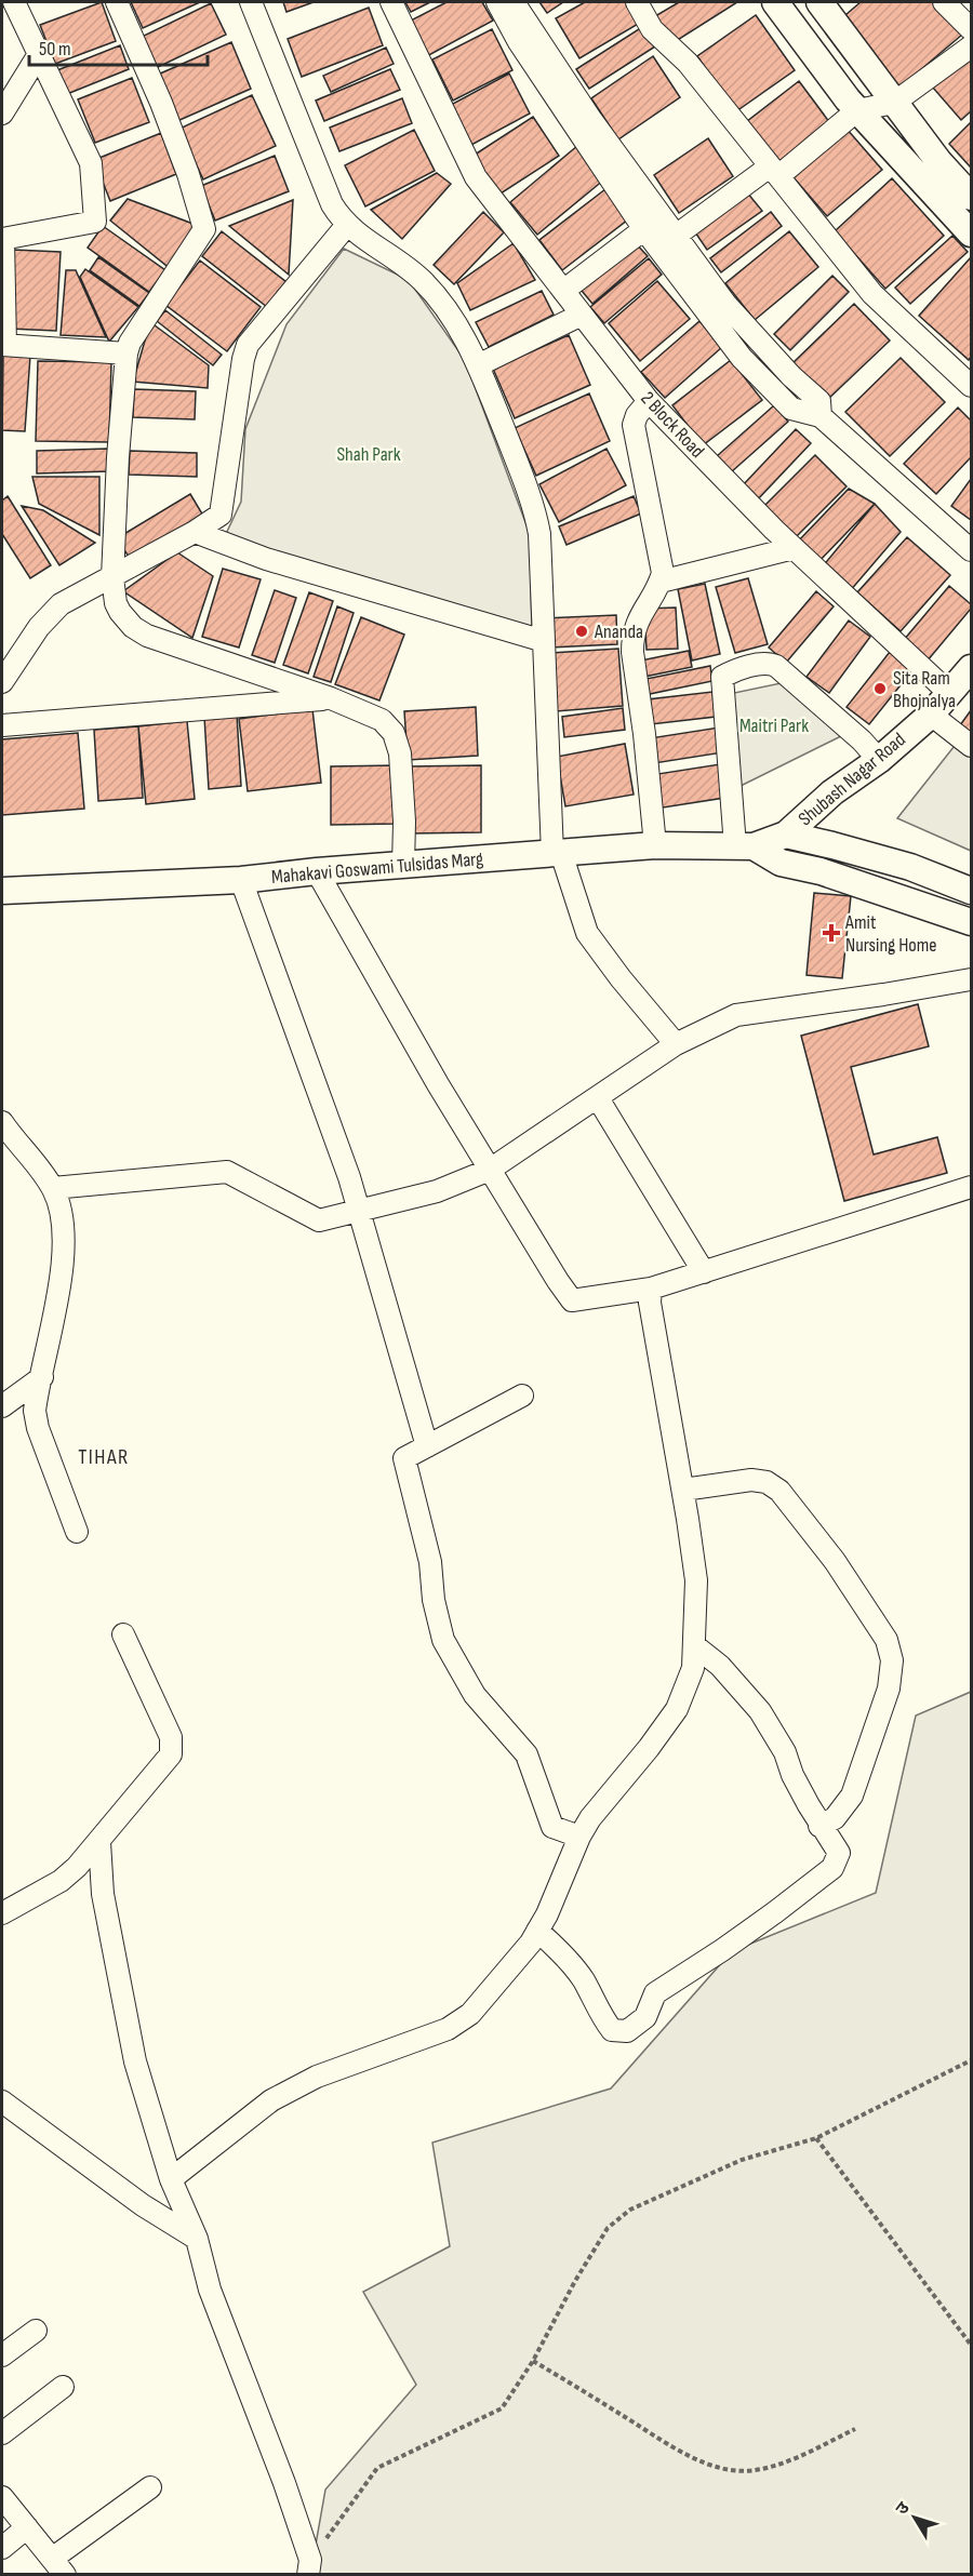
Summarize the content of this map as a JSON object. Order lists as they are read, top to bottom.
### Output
{
  "streets": {
    "street": ["2 Block Road", "Shubash Nagar Road", "Mahakavi Goswami Tulsidas Marg"]
  },
  "crossings": [
    ["2 Block Road", "Shubash Nagar Road"],
    ["Shubash Nagar Road", "Mahakavi Goswami Tulsidas Marg"]
  ],
  "districts": ["TIHAR"],
  "parks": ["Shah Park", "Maitri Park"],
  "places": {
    "other": ["Ananda", "Sita Ram Bhojnalya"],
    "health": ["Amit Nursing Home"]
  },
  "scale_bar": "50 m",
  "north": "top left"
}
